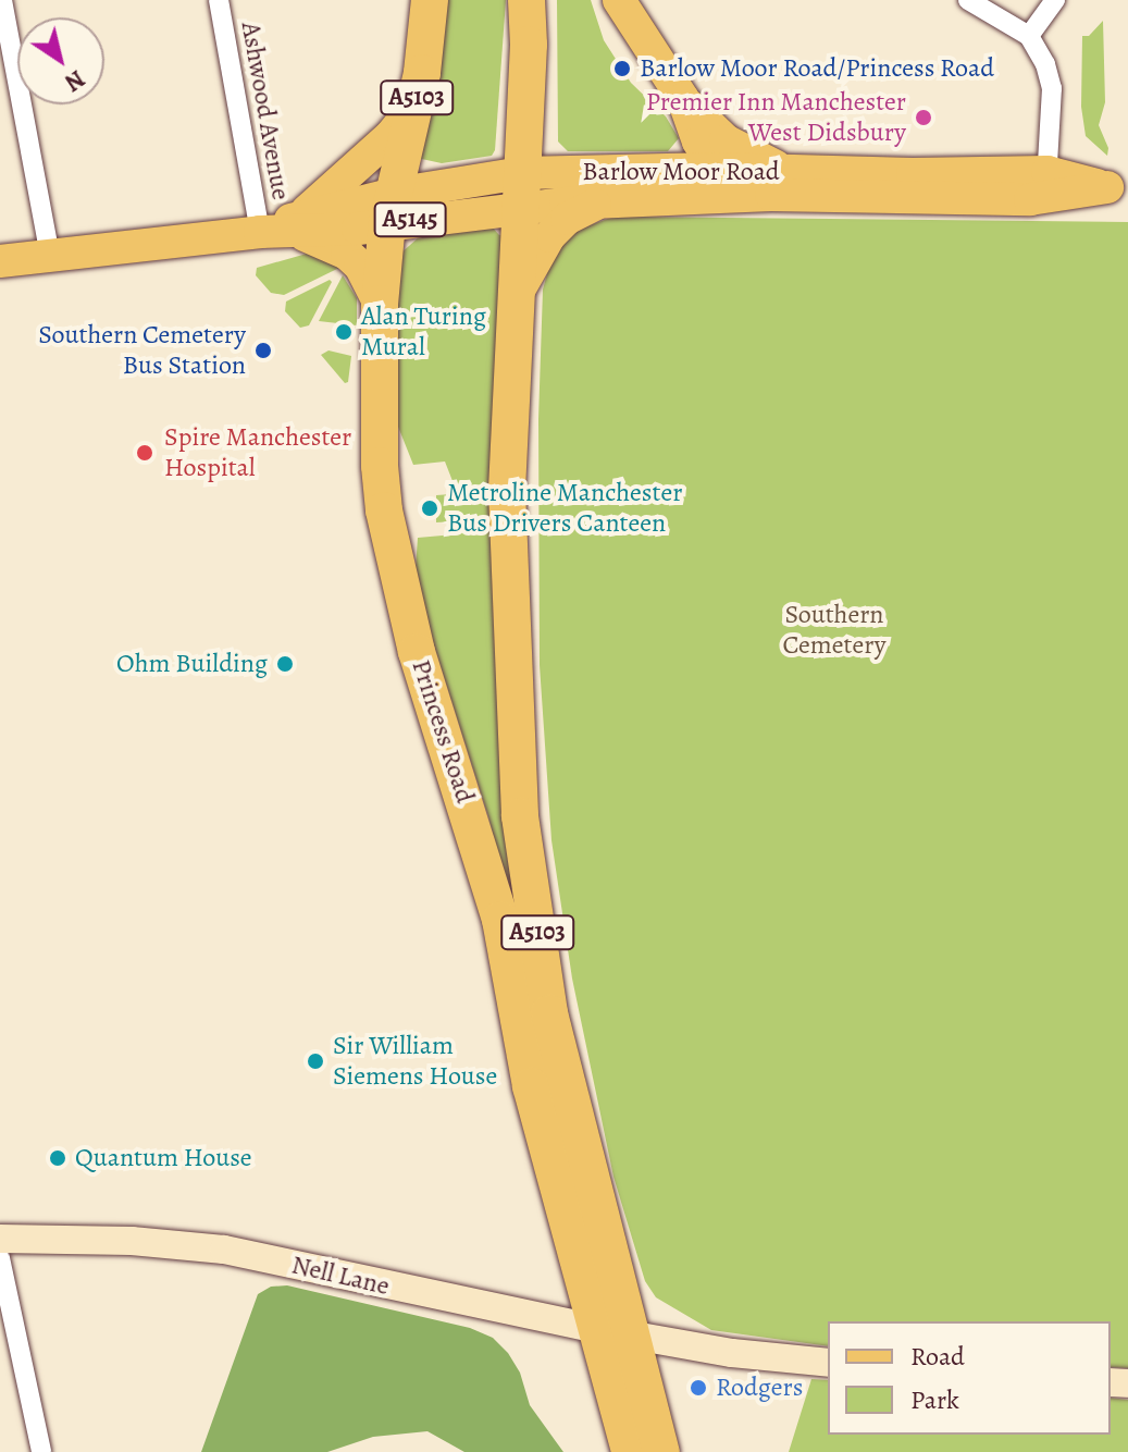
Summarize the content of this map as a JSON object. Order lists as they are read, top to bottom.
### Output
{
  "streets": {
    "highway": ["A5103", "Princess Road"],
    "main road": ["Barlow Moor Road", "A5145"],
    "street": ["Ashwood Avenue", "Nell Lane"]
  },
  "crossings": [
    ["Ashwood Avenue", "Barlow Moor Road"],
    ["Barlow Moor Road", "A5145"],
    ["Barlow Moor Road", "Princess Road"],
    ["A5145", "Princess Road"],
    ["Princess Road", "Nell Lane"]
  ],
  "parks": ["Southern Cemetery"],
  "places": [
    "Barlow Moor Road/Princess Road",
    "Premier Inn Manchester West Didsbury",
    "Alan Turing Mural",
    "Southern Cemetery Bus Station",
    "Spire Manchester Hospital",
    "Metroline Manchester Bus Drivers Canteen",
    "Ohm Building",
    "Sir William Siemens House",
    "Quantum House",
    "Rodgers"
  ],
  "legend": ["Road", "Park"],
  "north": "bottom right"
}
